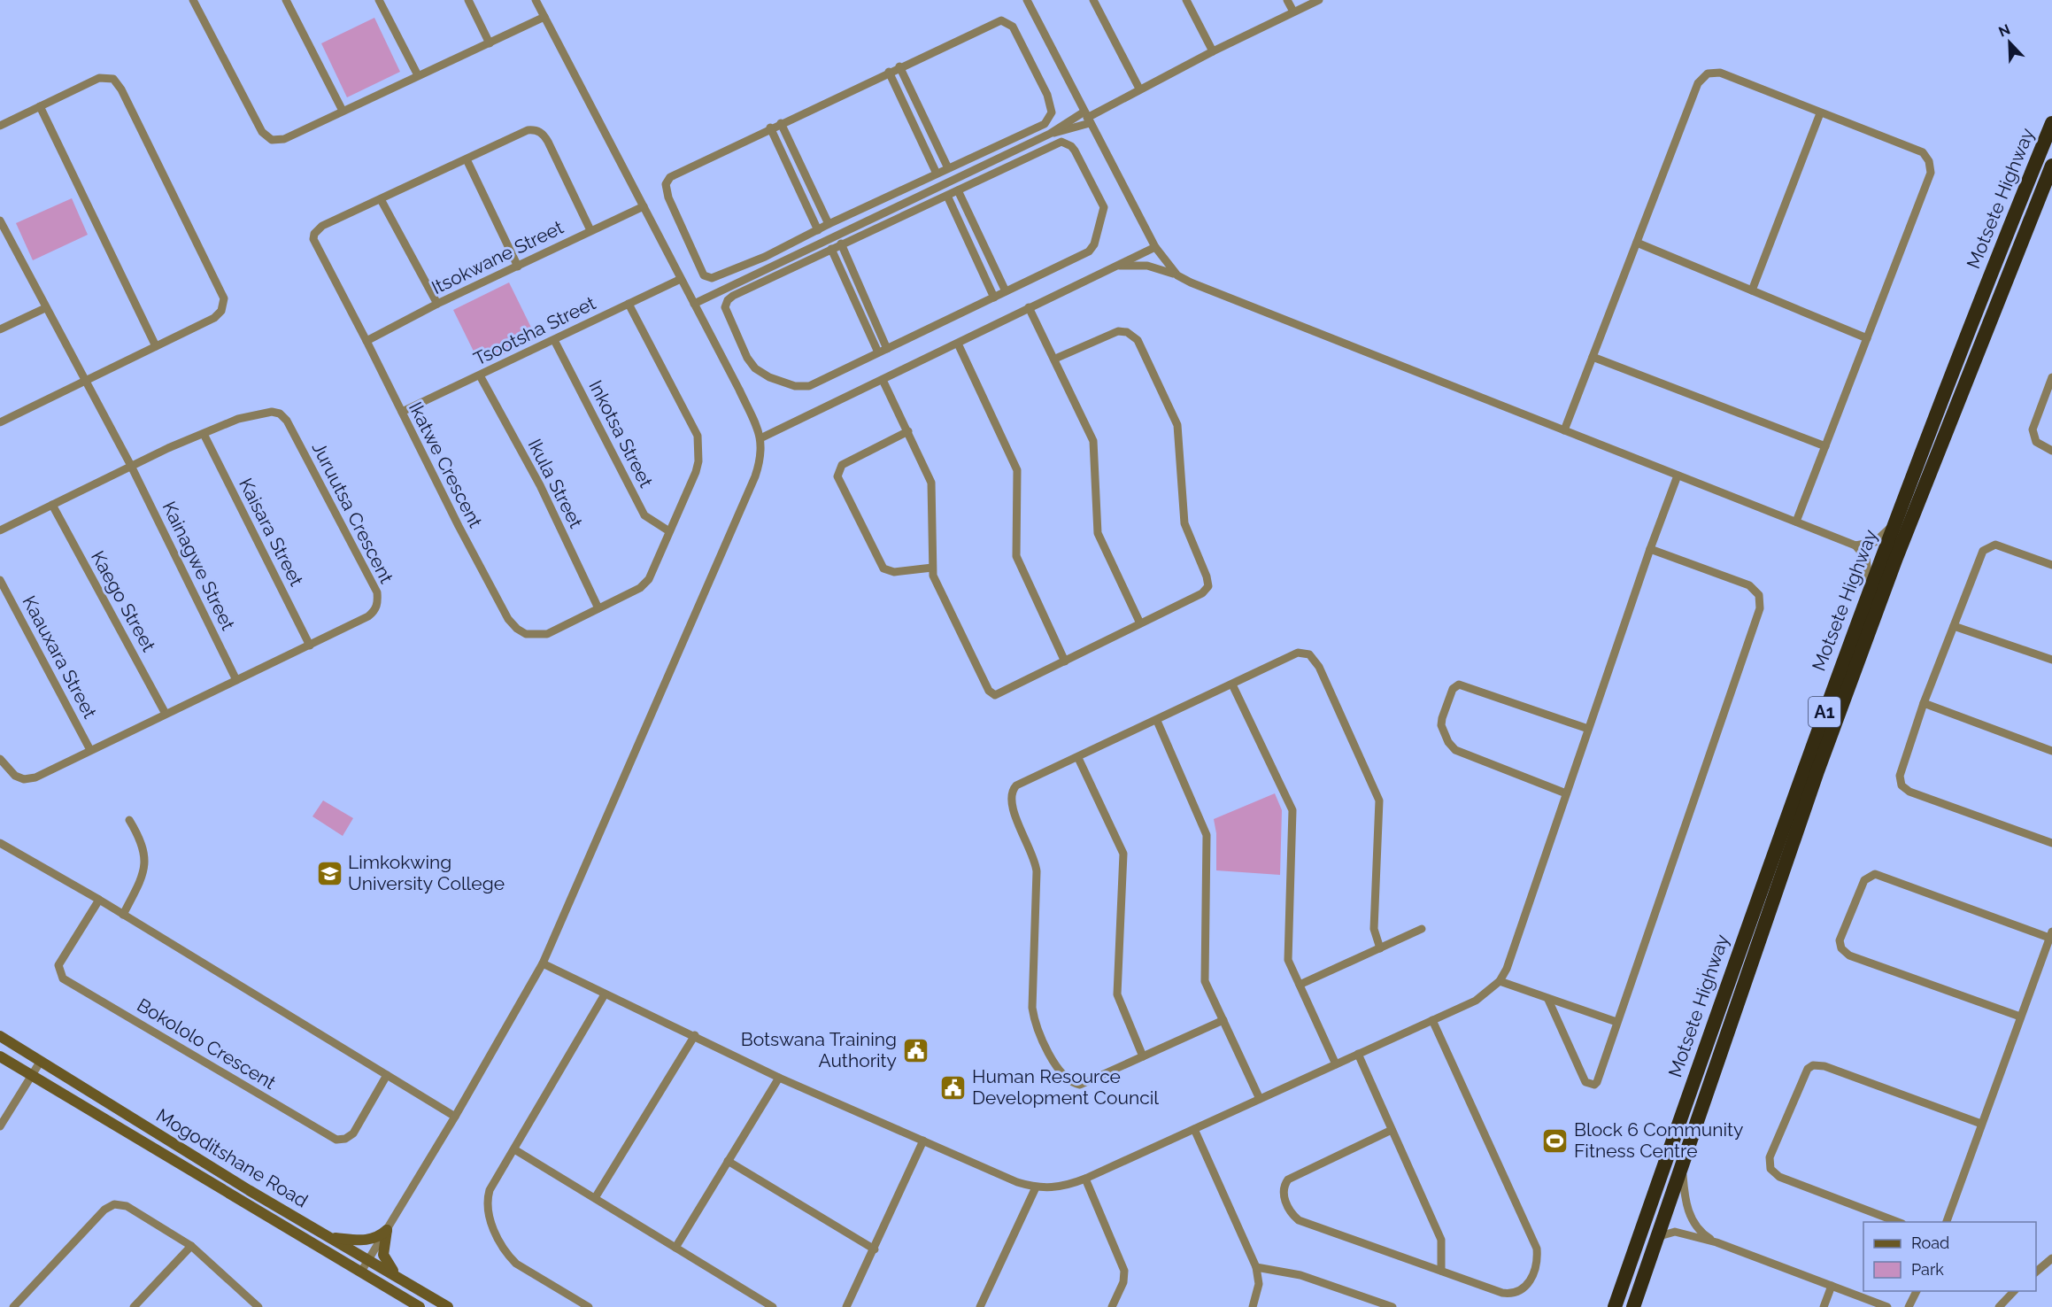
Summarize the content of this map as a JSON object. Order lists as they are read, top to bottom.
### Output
{
  "streets": {
    "highway": ["Motsete Highway", "A1"],
    "main road": ["Mogoditshane Road"],
    "street": [
      "Itsokwane Street",
      "Tsootsha Street",
      "Inkotsa Street",
      "Ikatwe Crescent",
      "Ikula Street",
      "Juruutsa Crescent",
      "Kaisara Street",
      "Kainagwe Street",
      "Kaego Street",
      "Kaauxara Street",
      "Bokololo Crescent"
    ]
  },
  "crossings": [
    ["Itsokwane Street", "Ikatwe Crescent"],
    ["Tsootsha Street", "Inkotsa Street"],
    ["Tsootsha Street", "Ikatwe Crescent"],
    ["Tsootsha Street", "Ikula Street"],
    ["Inkotsa Street", "Ikatwe Crescent"],
    ["Ikatwe Crescent", "Ikula Street"],
    ["Juruutsa Crescent", "Kaisara Street"],
    ["Juruutsa Crescent", "Kainagwe Street"],
    ["Juruutsa Crescent", "Kaego Street"],
    ["Juruutsa Crescent", "Kaauxara Street"]
  ],
  "places": {
    "school or university": ["Limkokwing University College"],
    "public building": ["Botswana Training Authority", "Human Resource Development Council"],
    "sports": ["Block 6 Community Fitness Centre"]
  },
  "legend": ["Road", "Park"],
  "north": "top left"
}
